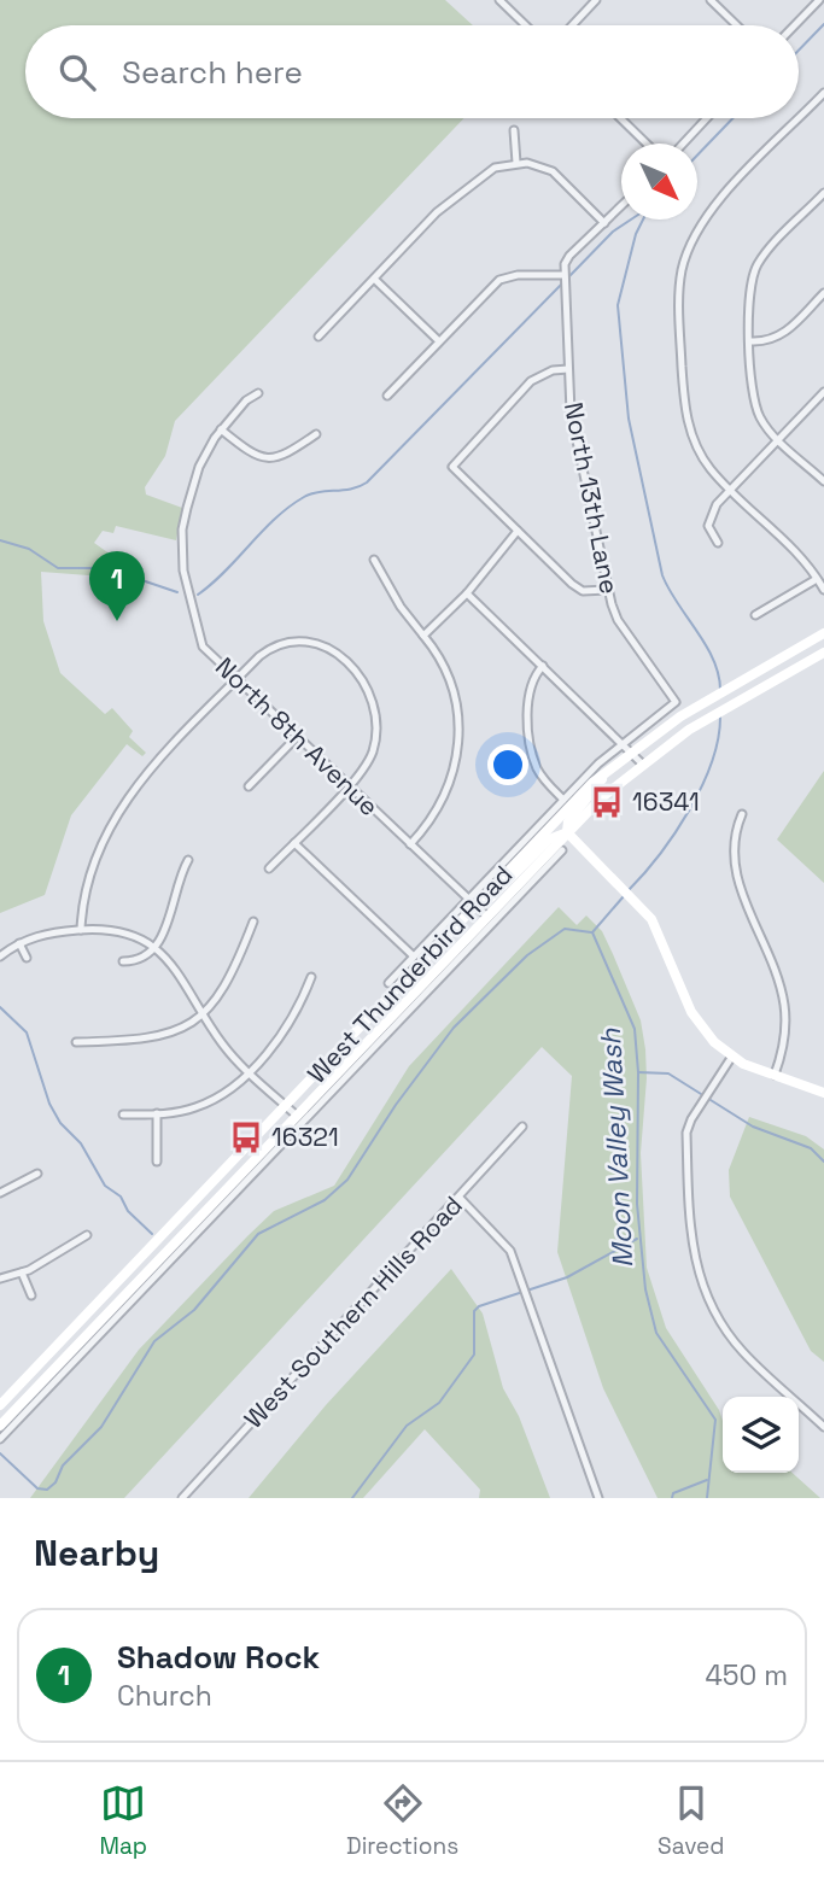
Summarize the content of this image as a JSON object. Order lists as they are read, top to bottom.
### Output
{
  "streets": {
    "main road": ["West Thunderbird Road"],
    "street": ["North 13th Lane", "North 8th Avenue", "West Southern Hills Road"]
  },
  "crossings": [
    ["North 13th Lane", "West Thunderbird Road"],
    ["North 8th Avenue", "West Thunderbird Road"]
  ],
  "water": ["Moon Valley Wash"],
  "places": {
    "bus stop": ["16341", "16321"]
  },
  "north": "bottom right",
  "page": {
    "search": "Search here",
    "pins": "1",
    "heading": "Nearby",
    "list": [
      {
        "mark": "1",
        "name": "Shadow Rock",
        "note": "Church",
        "value": "450 m"
      }
    ],
    "nav": ["Map", "Directions", "Saved"]
  }
}
